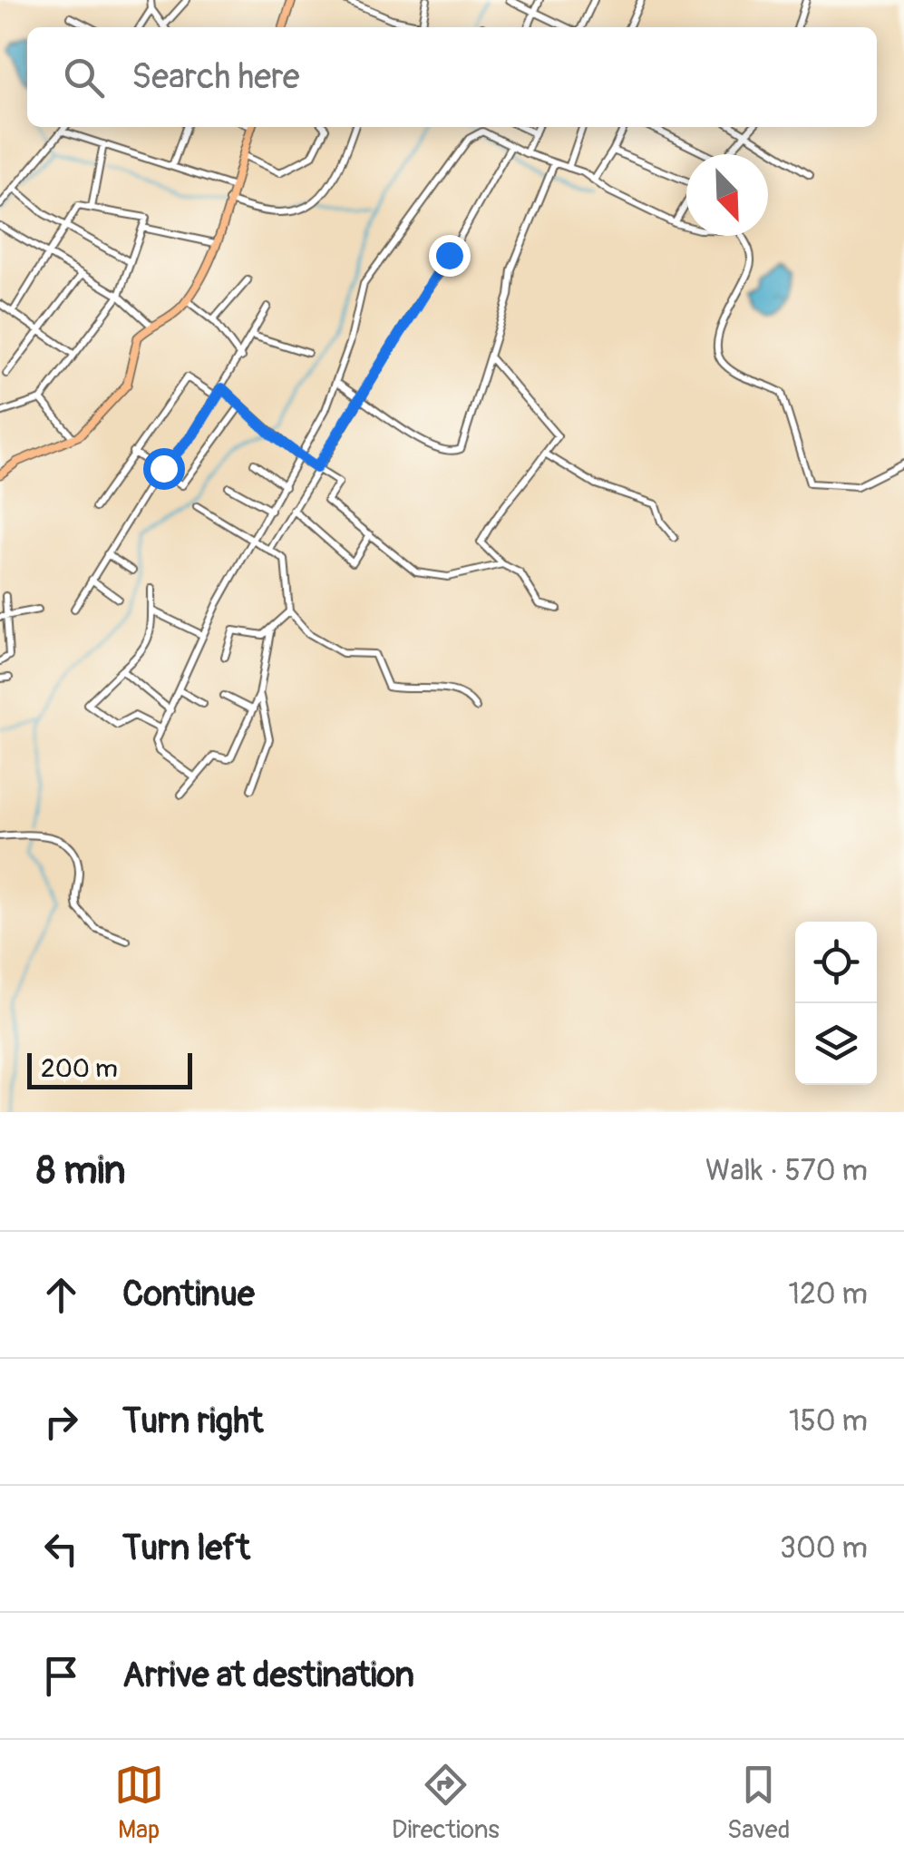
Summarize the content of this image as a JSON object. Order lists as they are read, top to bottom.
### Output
{
  "scale_bar": "200 m",
  "north": "bottom right",
  "page": {
    "search": "Search here",
    "scale": "200 m",
    "heading": ["8 min", "Walk · 570 m"],
    "list": [
      ["Continue", "120 m"],
      ["Turn right", "150 m"],
      ["Turn left", "300 m"],
      "Arrive at destination"
    ],
    "nav": ["Map", "Directions", "Saved"]
  }
}
